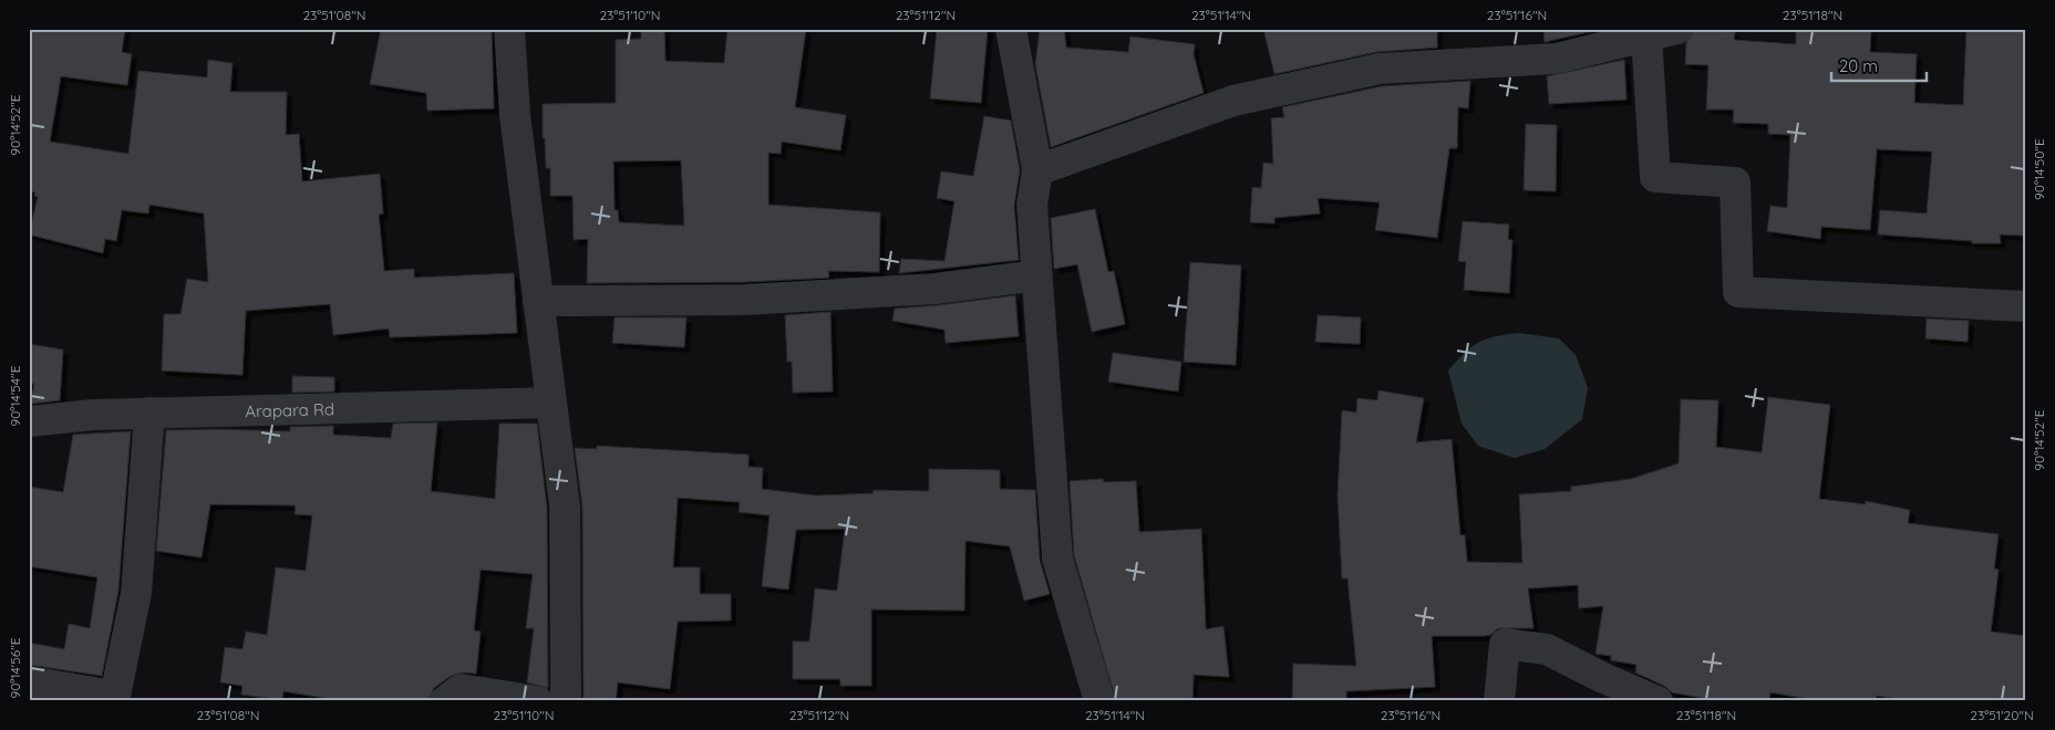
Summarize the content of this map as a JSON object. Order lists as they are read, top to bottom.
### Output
{
  "streets": {
    "street": ["Arapara Rd"]
  },
  "scale_bar": "20 m",
  "coordinates": [
    "23°51'08\"N",
    "23°51'10\"N",
    "23°51'12\"N",
    "23°51'14\"N",
    "23°51'16\"N",
    "23°51'18\"N",
    "90°14'52\"E",
    "90°14'50\"E",
    "90°14'54\"E",
    "90°14'56\"E",
    "23°51'20\"N"
  ]
}
